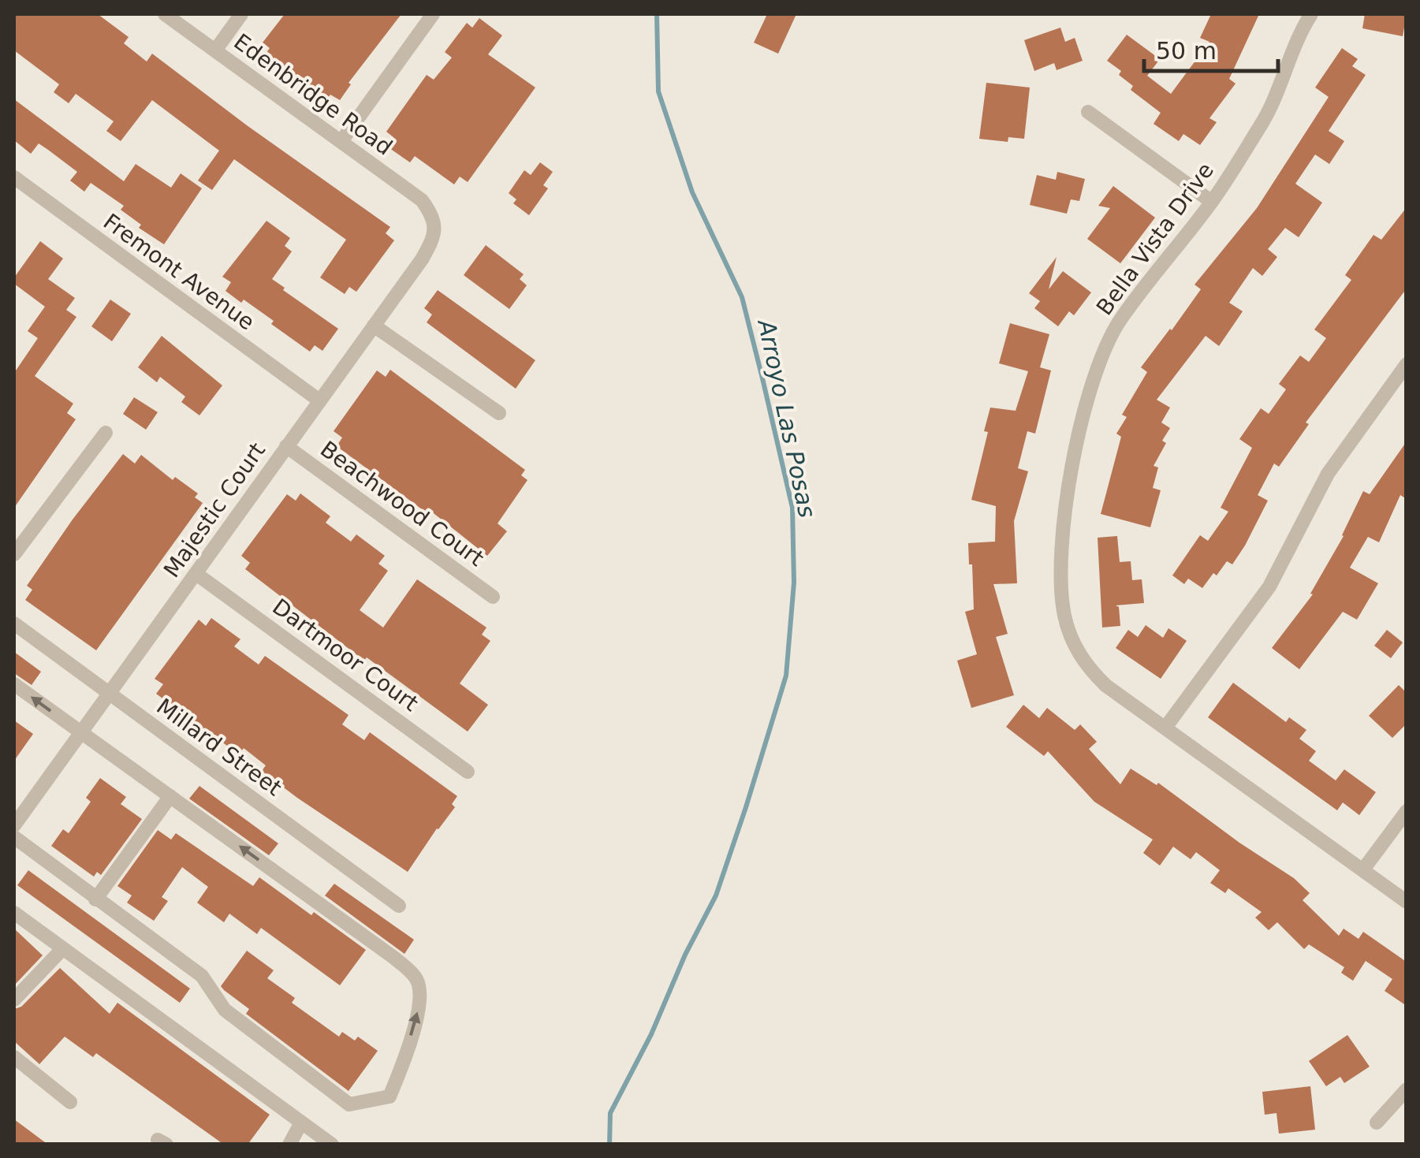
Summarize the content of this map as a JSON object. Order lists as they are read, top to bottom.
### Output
{
  "streets": {
    "street": [
      "Edenbridge Road",
      "Bella Vista Drive",
      "Fremont Avenue",
      "Beachwood Court",
      "Majestic Court",
      "Dartmoor Court",
      "Millard Street"
    ]
  },
  "crossings": [
    ["Edenbridge Road", "Majestic Court"],
    ["Fremont Avenue", "Majestic Court"],
    ["Beachwood Court", "Majestic Court"],
    ["Majestic Court", "Dartmoor Court"],
    ["Majestic Court", "Millard Street"]
  ],
  "water": ["Arroyo Las Posas"],
  "scale_bar": "50 m"
}
